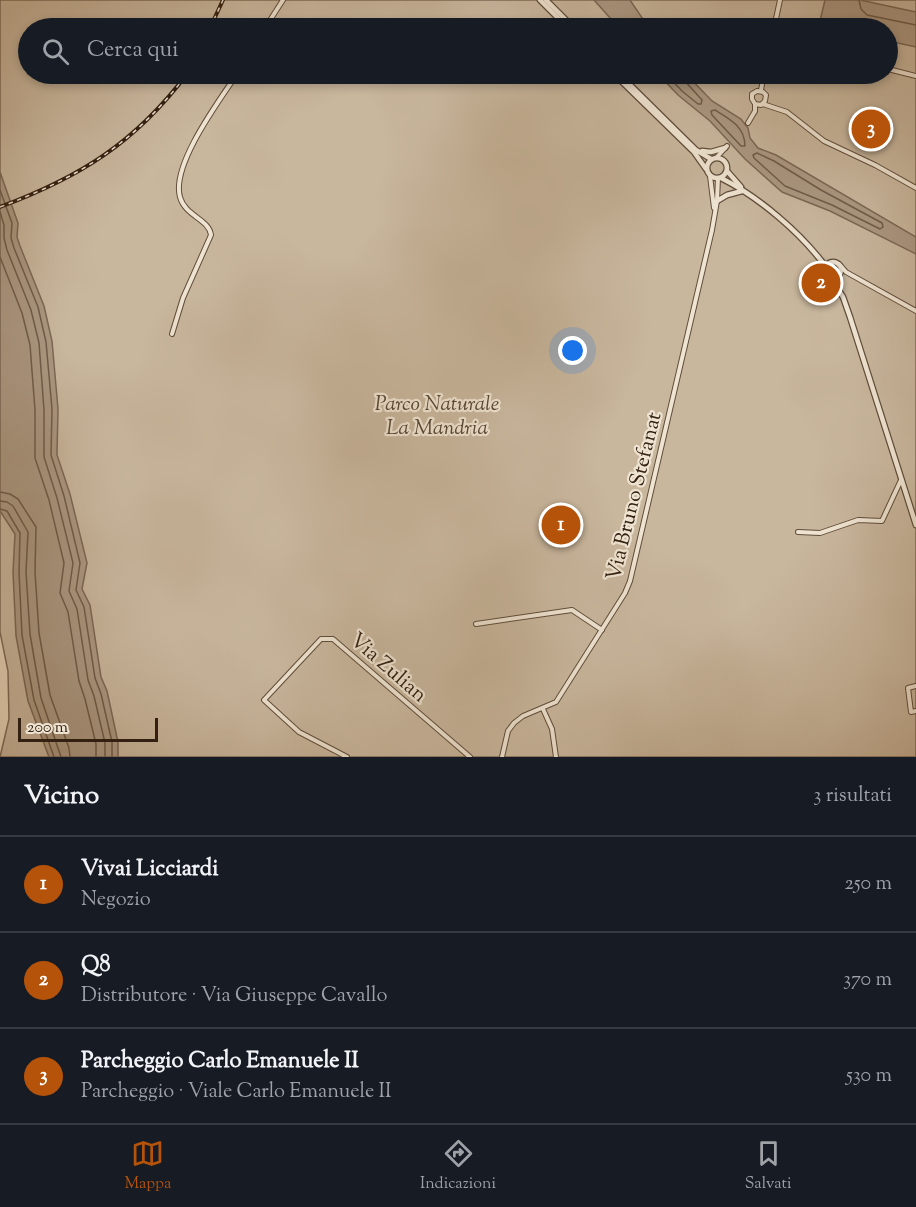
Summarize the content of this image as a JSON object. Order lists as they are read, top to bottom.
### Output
{
  "streets": {
    "street": ["Via Bruno Stefanat", "Via Zulian"]
  },
  "parks": ["Parco Naturale La Mandria"],
  "scale_bar": "200 m",
  "page": {
    "search": "Cerca qui",
    "pins": ["3", "2", "1"],
    "scale": "200 m",
    "heading": ["Vicino", "3 risultati"],
    "list": [
      {
        "mark": "1",
        "name": "Vivai Licciardi",
        "note": "Negozio",
        "value": "250 m"
      },
      {
        "mark": "2",
        "name": "Q8",
        "note": "Distributore · Via Giuseppe Cavallo",
        "value": "370 m"
      },
      {
        "mark": "3",
        "name": "Parcheggio Carlo Emanuele II",
        "note": "Parcheggio · Viale Carlo Emanuele II",
        "value": "530 m"
      }
    ],
    "nav": ["Mappa", "Indicazioni", "Salvati"]
  }
}
